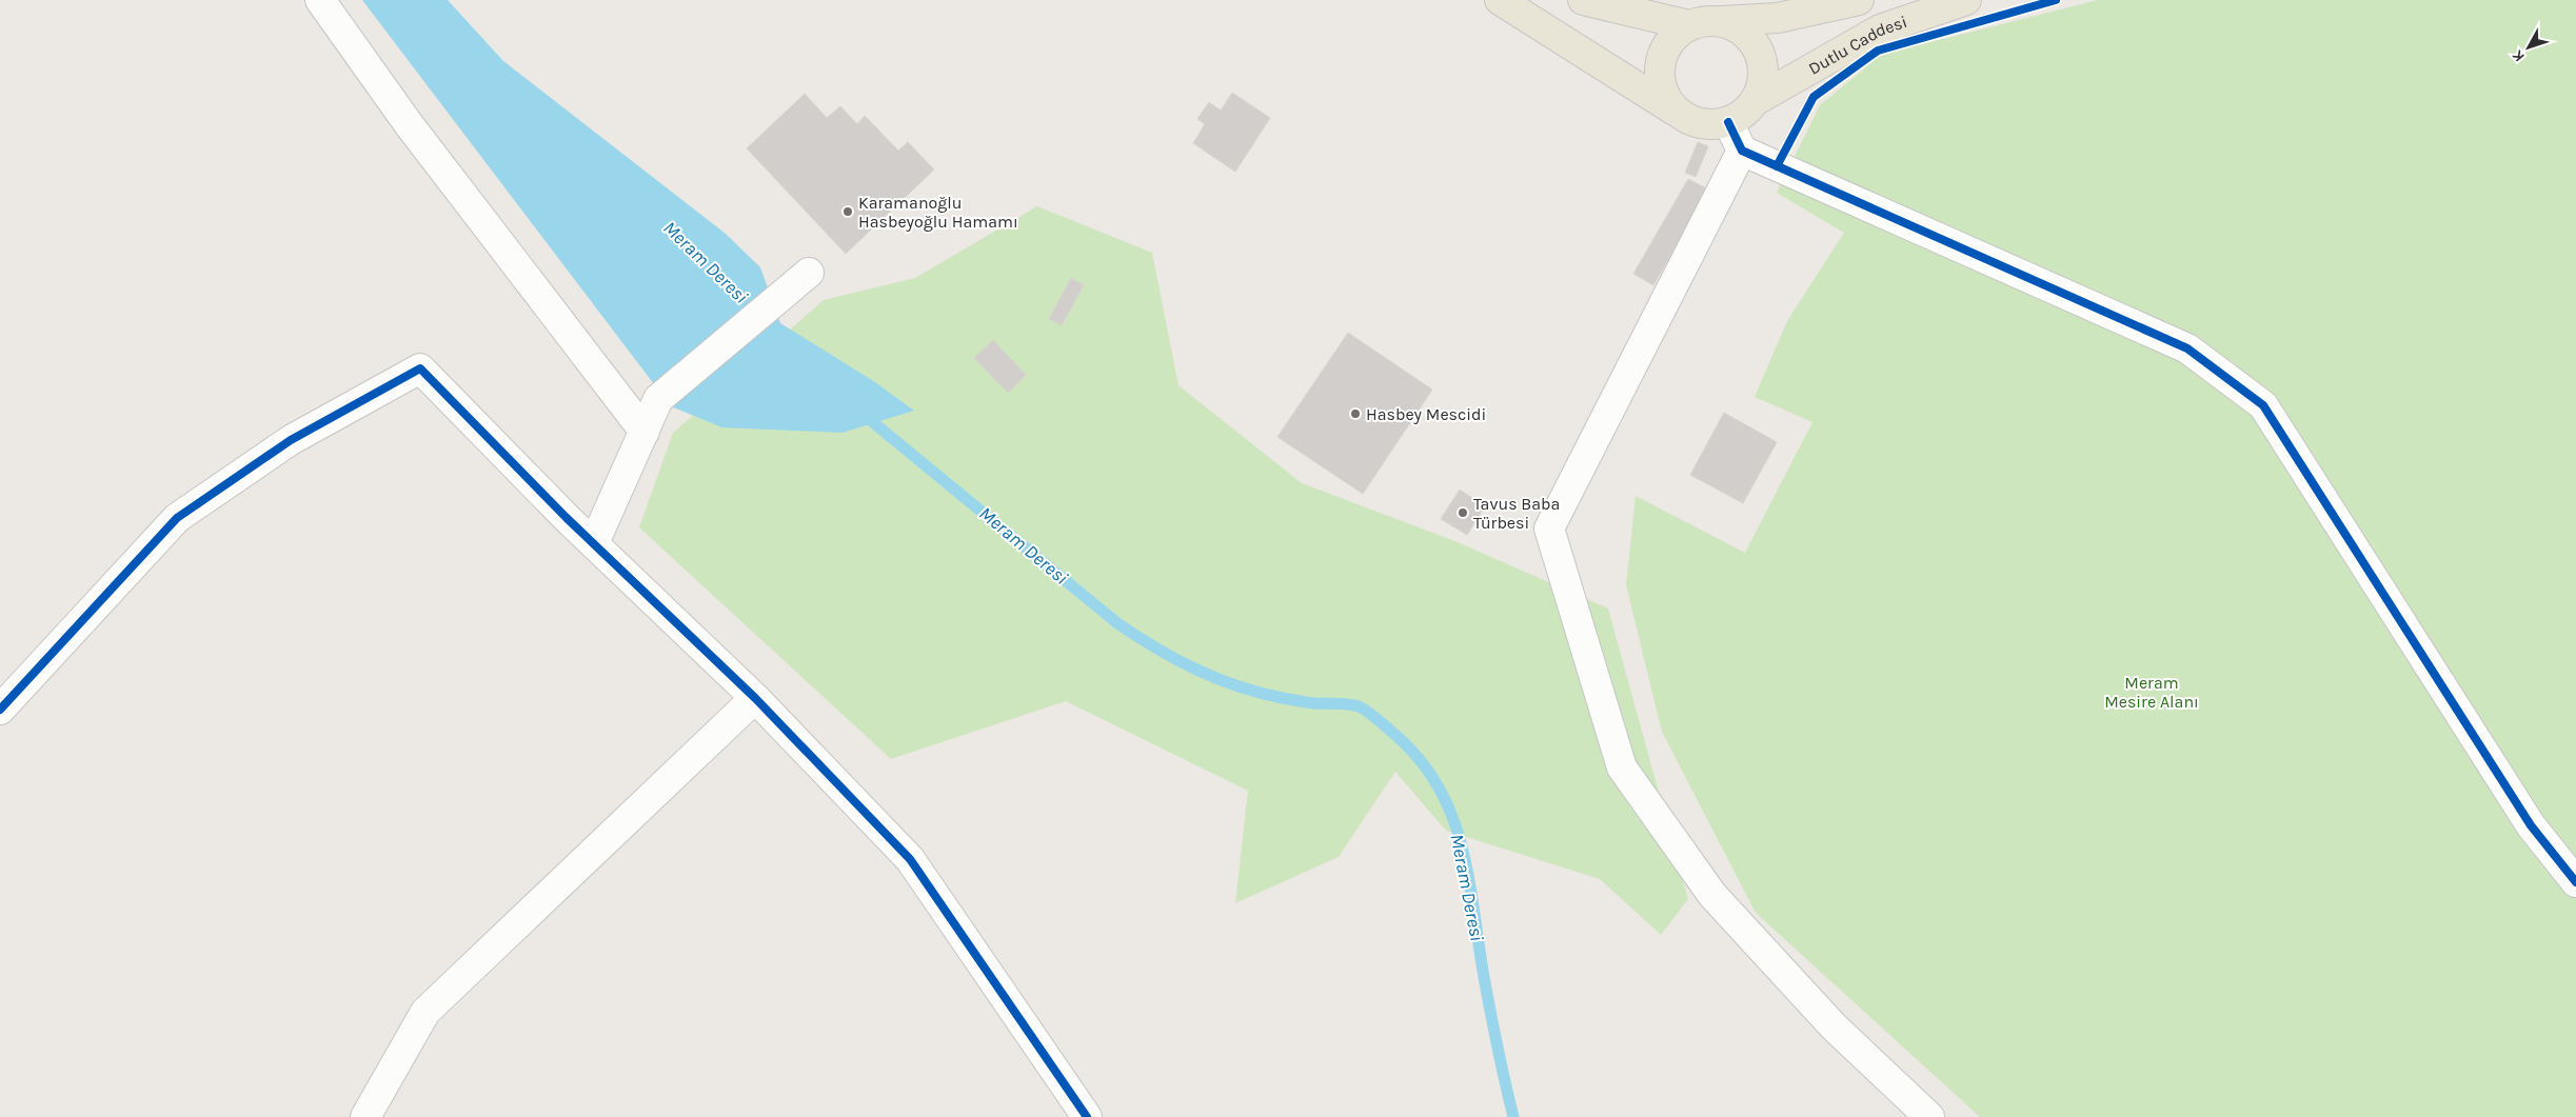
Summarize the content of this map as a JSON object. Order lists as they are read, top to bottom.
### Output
{
  "streets": {
    "main road": ["Dutlu Caddesi"]
  },
  "water": ["Meram Deresi"],
  "parks": ["Meram Mesire Alanı"],
  "places": ["Karamanoğlu Hasbeyoğlu Hamamı", "Hasbey Mescidi", "Tavus Baba Türbesi"],
  "north": "bottom left"
}
